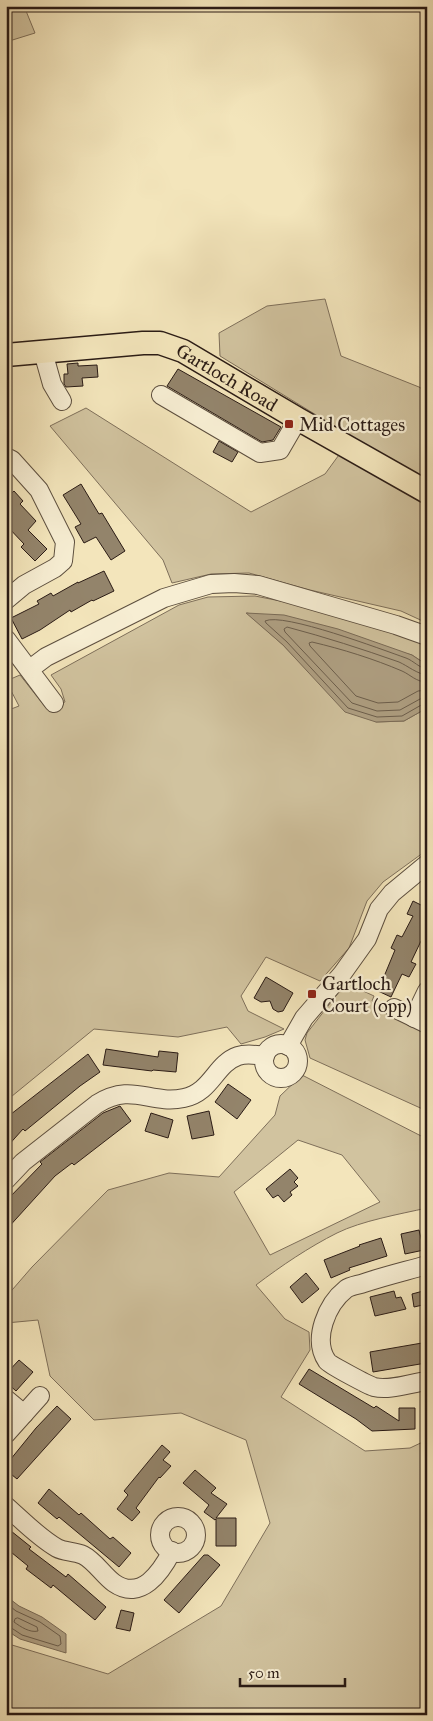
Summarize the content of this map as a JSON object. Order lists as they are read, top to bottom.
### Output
{
  "streets": {
    "main road": ["Gartloch Road"]
  },
  "places": {
    "transit": ["Mid Cottages", "Gartloch Court (opp)"]
  },
  "scale_bar": "50 m"
}
